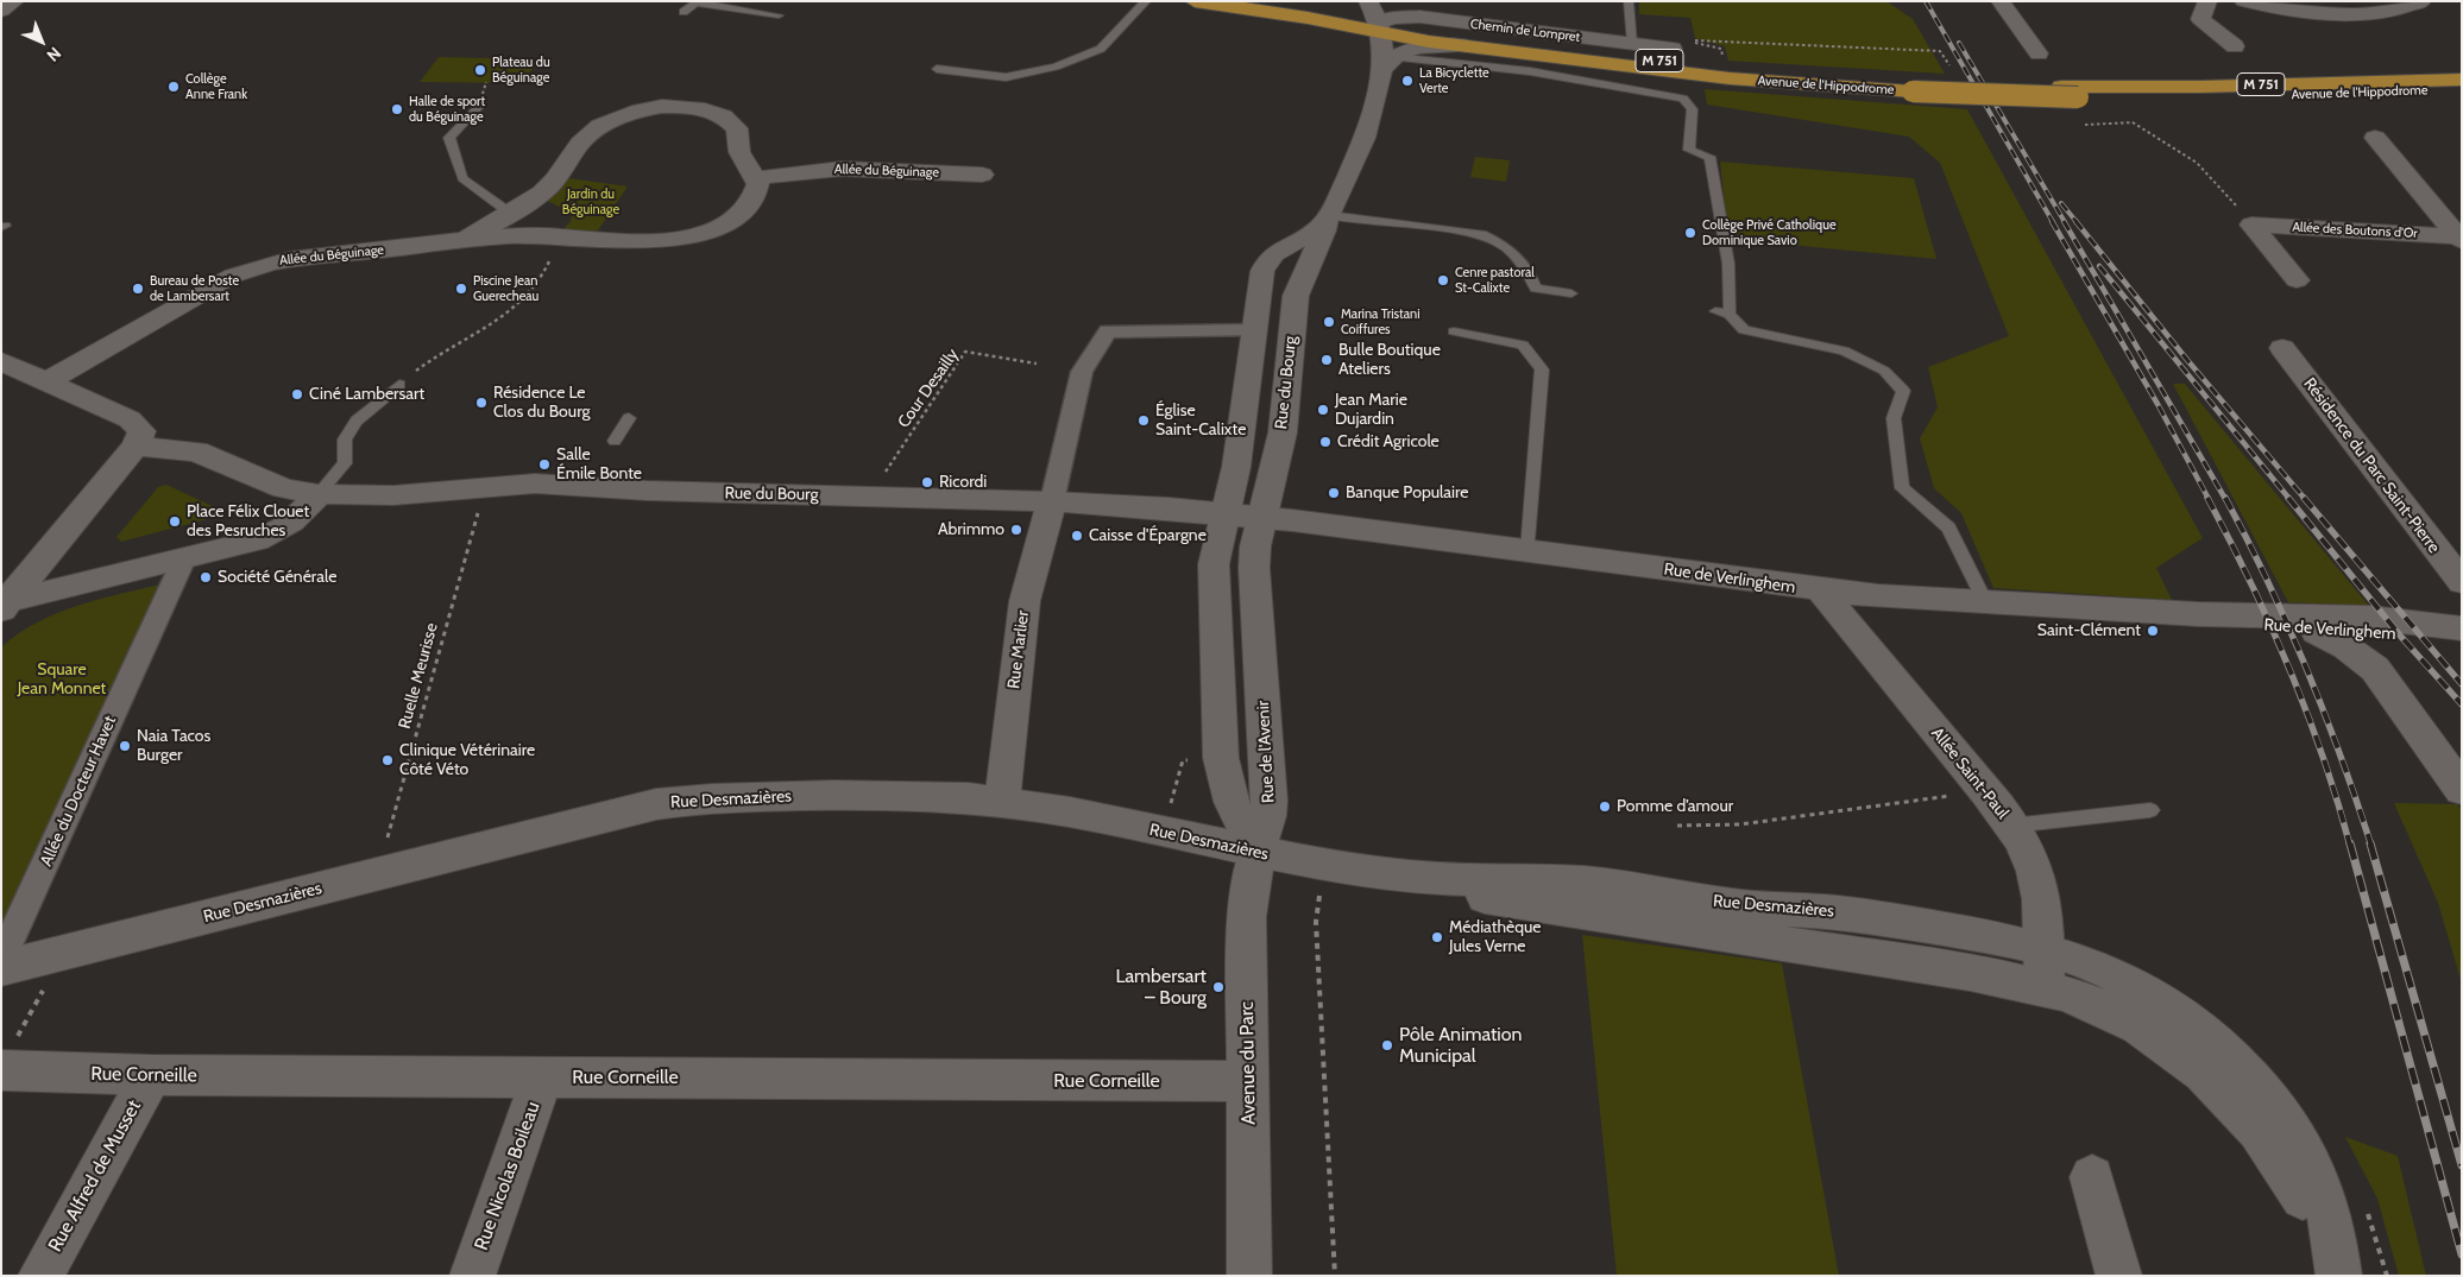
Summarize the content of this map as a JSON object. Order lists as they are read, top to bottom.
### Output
{
  "streets": {
    "main road": ["M 751", "Avenue de l'Hippodrome"],
    "street": [
      "Chemin de Lompret",
      "Allée du Béguinage",
      "Allée des Boutons d'Or",
      "Rue du Bourg",
      "Résidence du Parc Saint-Pierre",
      "Rue de Verlinghem",
      "Rue Marlier",
      "Rue de l'Avenir",
      "Allée Saint-Paul",
      "Allée du Docteur Havet",
      "Rue Desmazières",
      "Avenue du Parc",
      "Rue Corneille",
      "Rue Alfred de Musset",
      "Rue Nicolas Boileau"
    ],
    "path": ["Cour Desailly", "Ruelle Meurisse"]
  },
  "crossings": [
    ["Chemin de Lompret", "Avenue de l'Hippodrome"],
    ["Chemin de Lompret", "Rue du Bourg"],
    ["Avenue de l'Hippodrome", "Rue du Bourg"],
    ["Rue du Bourg", "Cour Desailly"],
    ["Rue du Bourg", "Rue de Verlinghem"],
    ["Rue du Bourg", "Rue Marlier"],
    ["Rue du Bourg", "Ruelle Meurisse"],
    ["Rue du Bourg", "Rue de l'Avenir"],
    ["Rue de Verlinghem", "Rue de l'Avenir"],
    ["Rue de Verlinghem", "Allée Saint-Paul"],
    ["Rue Marlier", "Rue Desmazières"],
    ["Ruelle Meurisse", "Rue Desmazières"],
    ["Rue de l'Avenir", "Rue Desmazières"],
    ["Rue de l'Avenir", "Avenue du Parc"],
    ["Allée Saint-Paul", "Rue Desmazières"],
    ["Rue Desmazières", "Avenue du Parc"],
    ["Avenue du Parc", "Rue Corneille"],
    ["Rue Corneille", "Rue Alfred de Musset"],
    ["Rue Corneille", "Rue Nicolas Boileau"]
  ],
  "parks": ["Jardin du Béguinage", "Square Jean Monnet"],
  "places": [
    "Plateau du Béguinage",
    "La Bicyclette Verte",
    "Collège Anne Frank",
    "Halle de sport du Béguinage",
    "Collège Privé Catholique Dominique Savio",
    "Cenre pastoral St-Calixte",
    "Bureau de Poste de Lambersart",
    "Piscine Jean Guerecheau",
    "Marina Tristani Coiffures",
    "Bulle Boutique Ateliers",
    "Ciné Lambersart",
    "Résidence Le Clos du Bourg",
    "Jean Marie Dujardin",
    "Église Saint-Calixte",
    "Crédit Agricole",
    "Salle Émile Bonte",
    "Ricordi",
    "Banque Populaire",
    "Place Félix Clouet des Pesruches",
    "Abrimmo",
    "Caisse d'Épargne",
    "Société Générale",
    "Saint-Clément",
    "Naia Tacos Burger",
    "Clinique Vétérinaire Côté Véto",
    "Pomme d’amour",
    "Médiathèque Jules Verne",
    "Lambersart – Bourg",
    "Pôle Animation Municipal"
  ],
  "north": "bottom right"
}
